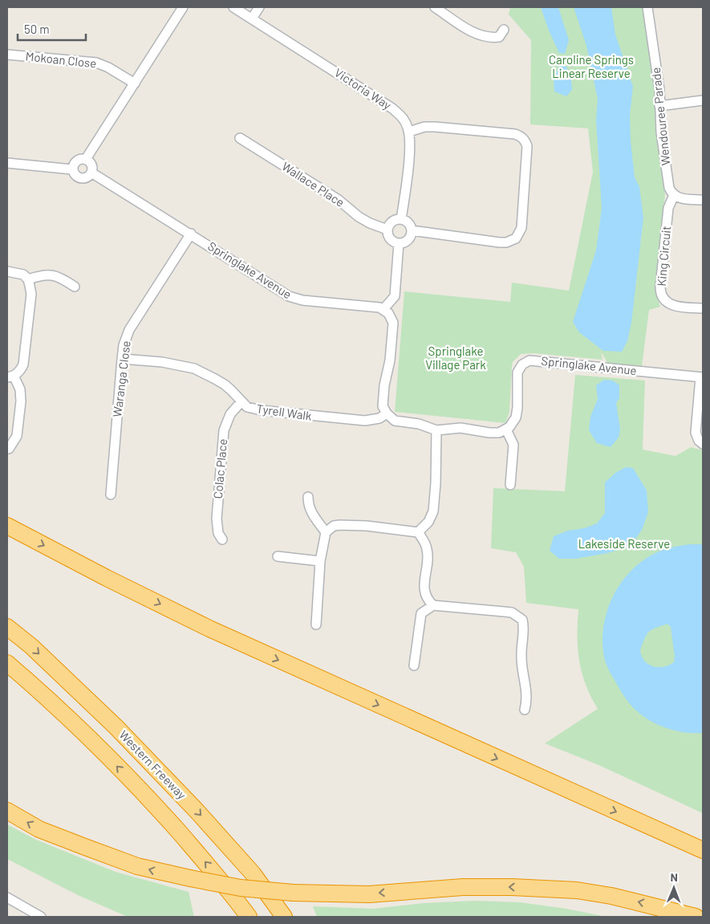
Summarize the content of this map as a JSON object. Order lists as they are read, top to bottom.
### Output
{
  "streets": {
    "highway": ["Western Freeway"],
    "street": [
      "Mokoan Close",
      "Victoria Way",
      "Wendouree Parade",
      "Wallace Place",
      "King Circuit",
      "Springlake Avenue",
      "Waranga Close",
      "Tyrell Walk",
      "Colac Place"
    ]
  },
  "crossings": [
    ["Victoria Way", "Wallace Place"],
    ["Wendouree Parade", "King Circuit"],
    ["Springlake Avenue", "Waranga Close"],
    ["Waranga Close", "Tyrell Walk"],
    ["Tyrell Walk", "Colac Place"]
  ],
  "parks": ["Caroline Springs Linear Reserve", "Springlake Village Park", "Lakeside Reserve"],
  "scale_bar": "50 m",
  "north": "top"
}
